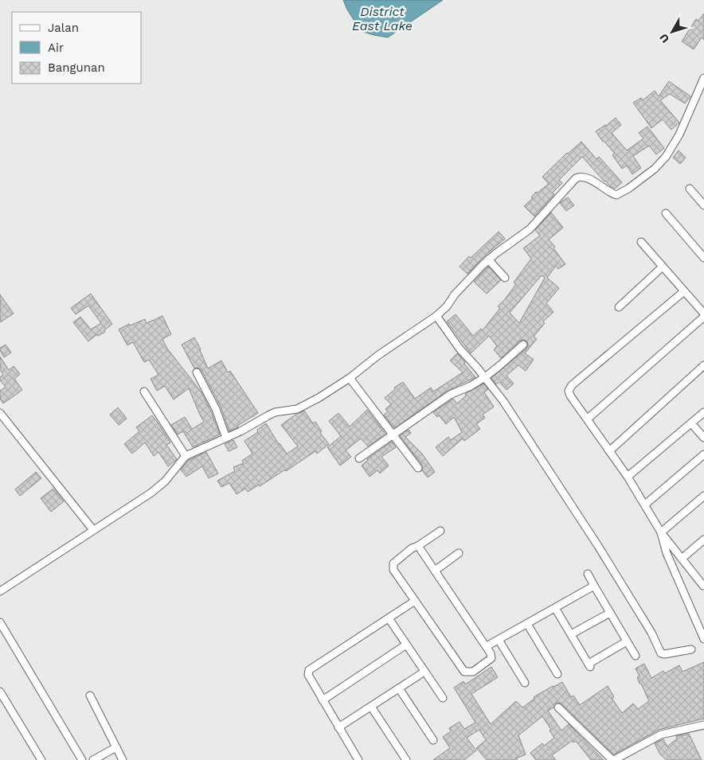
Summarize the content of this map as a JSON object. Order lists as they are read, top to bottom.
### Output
{
  "water": ["District East Lake"],
  "legend": ["Jalan", "Air", "Bangunan"],
  "north": "bottom left"
}
